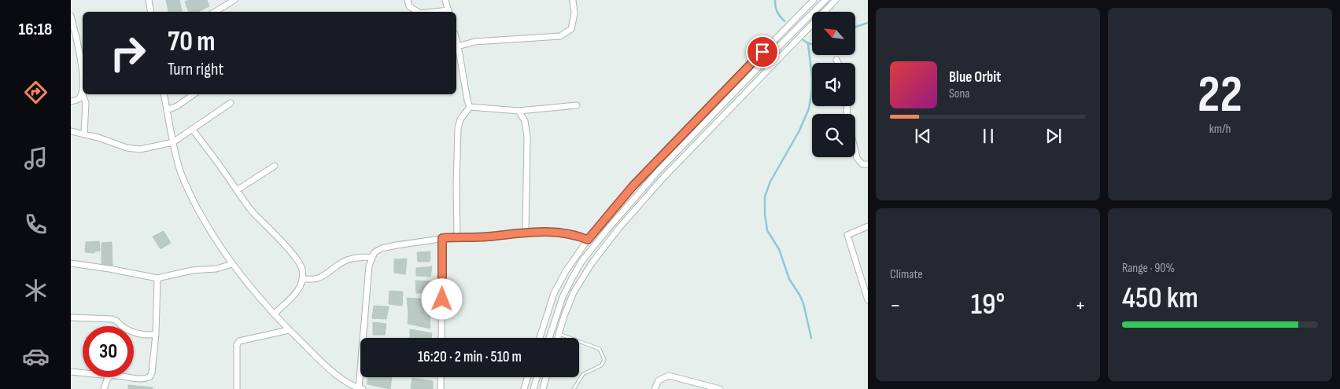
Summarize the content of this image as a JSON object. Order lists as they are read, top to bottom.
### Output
{
  "north": "top left",
  "page": {
    "tabs": "16:18",
    "tile": [
      ["22", "km/h"],
      "Climate",
      ["Range · 90%", "450 km"]
    ],
    "turn": ["70 m", "Turn right"],
    "song": ["Blue Orbit", "Sona"],
    "heat": ["−", "19°", "+"],
    "limit": "30",
    "trip": "16:20 · 2 min · 510 m"
  }
}
